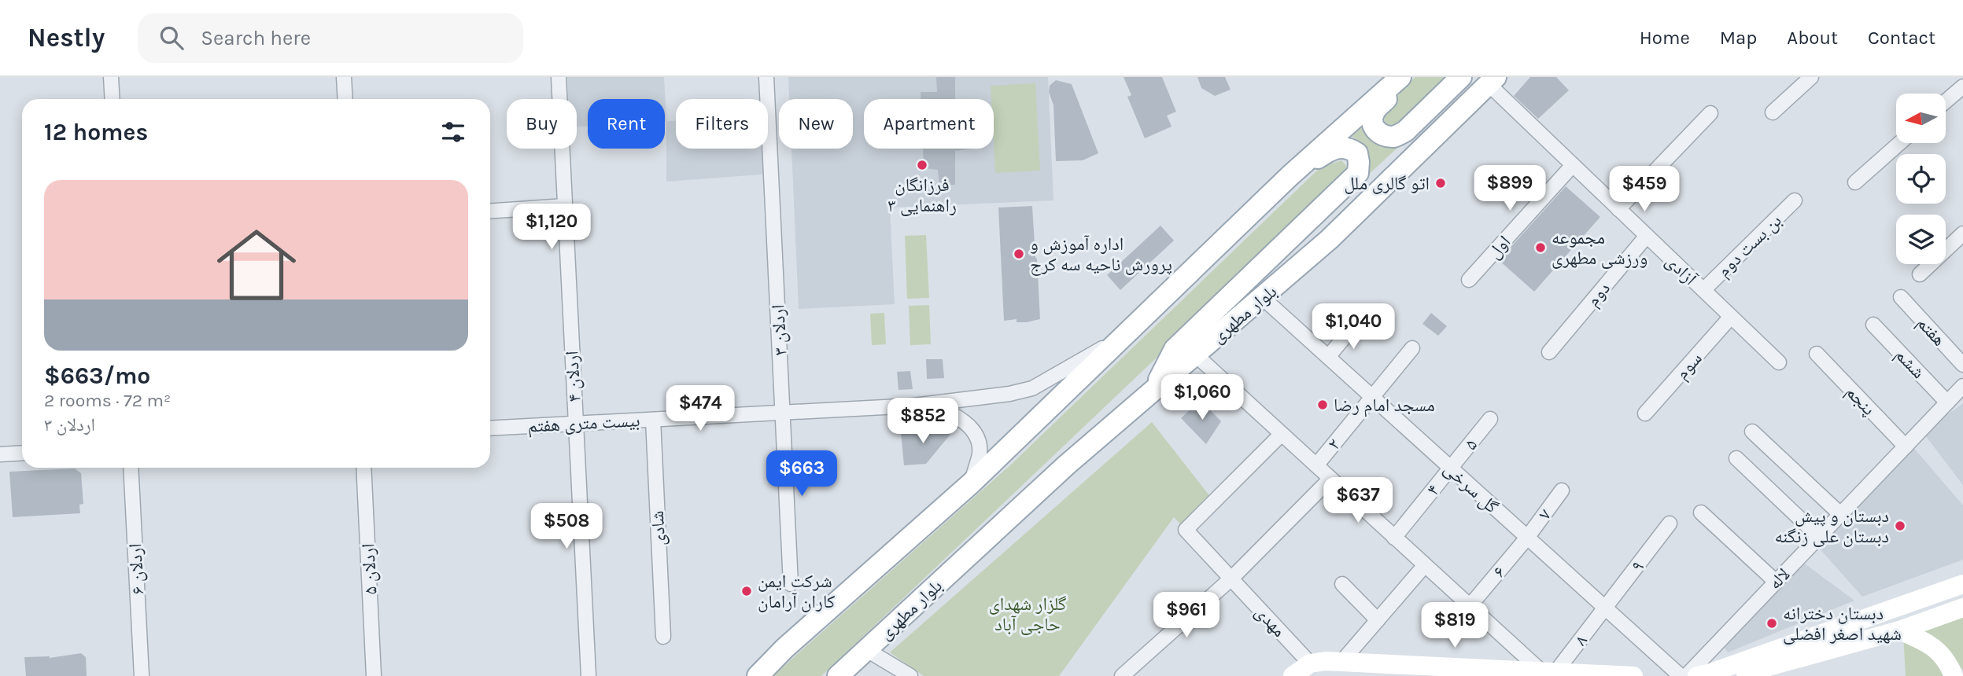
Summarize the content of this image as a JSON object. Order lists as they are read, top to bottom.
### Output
{
  "streets": {
    "main road": ["بلوار مطهری"],
    "street": [
      "بن بست دوم",
      "اول",
      "آزادی",
      "دوم",
      "اردلان ۳",
      "هفتم",
      "ششم",
      "سوم",
      "اردلان ۴",
      "پنجم",
      "بیست متری هفتم",
      "۲",
      "۵",
      "گل سرخی",
      "۴",
      "۷",
      "شادی",
      "۹",
      "اردلان ۶",
      "اردلان ۵",
      "۶",
      "لاله",
      "مهدی",
      "۸"
    ]
  },
  "crossings": [
    ["بن بست دوم", "آزادی"],
    ["اول", "آزادی"],
    ["آزادی", "دوم"],
    ["آزادی", "بلوار مطهری"],
    ["آزادی", "سوم"],
    ["بلوار مطهری", "گل سرخی"],
    ["اردلان ۳", "بیست متری هفتم"],
    ["ششم", "لاله"],
    ["اردلان ۴", "بیست متری هفتم"],
    ["پنجم", "لاله"],
    ["بیست متری هفتم", "شادی"],
    ["۲", "گل سرخی"],
    ["۵", "گل سرخی"],
    ["۵", "۴"],
    ["گل سرخی", "۴"],
    ["گل سرخی", "۷"],
    ["گل سرخی", "۹"],
    ["گل سرخی", "۶"],
    ["گل سرخی", "۸"],
    ["۷", "۶"],
    ["۹", "۸"]
  ],
  "parks": ["گلزار شهدای حاجی آباد"],
  "places": [
    "فرزانگان ۳ راهنمایی",
    "اتو گالری ملل",
    "مجموعه ورزشی مطهری",
    "اداره آموزش و پرورش ناحیه سه کرج",
    "مسجد امام رضا",
    "دبستان و پیش دبستان علی زنگنه",
    "شرکت ایمن کاران آرامان",
    "دبستان دخترانه شهید اصغر افضلی"
  ],
  "north": "left",
  "page": {
    "header": "Nestly",
    "search": "Search here",
    "nav": [
      "Home",
      "Map",
      "About",
      "Contact"
    ],
    "chip": [
      "Buy",
      "Rent",
      "Filters",
      "New",
      "Apartment"
    ],
    "heading": "12 homes",
    "price": [
      "$899",
      "$459",
      "$1,120",
      "$1,040",
      "$1,060",
      "$474",
      "$852",
      "$663",
      "$637",
      "$508",
      "$961",
      "$819"
    ],
    "list": [
      {
        "name": "$663/mo",
        "note": "2 rooms · 72 m² · اردلان ۳"
      }
    ]
  }
}
